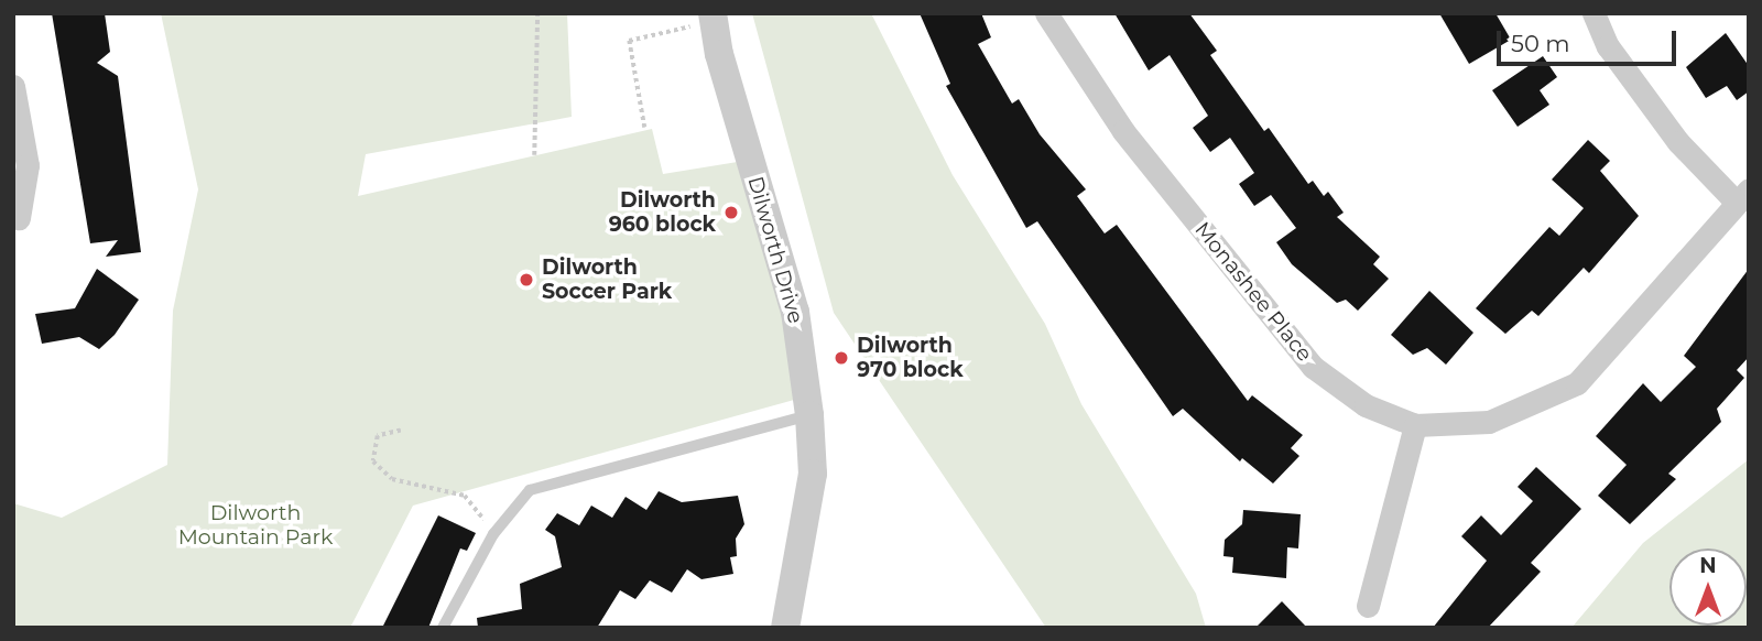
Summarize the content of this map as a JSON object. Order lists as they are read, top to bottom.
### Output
{
  "streets": {
    "street": ["Dilworth Drive", "Monashee Place"]
  },
  "parks": ["Dilworth Mountain Park"],
  "places": ["Dilworth 960 block", "Dilworth Soccer Park", "Dilworth 970 block"],
  "scale_bar": "50 m",
  "north": "top"
}
